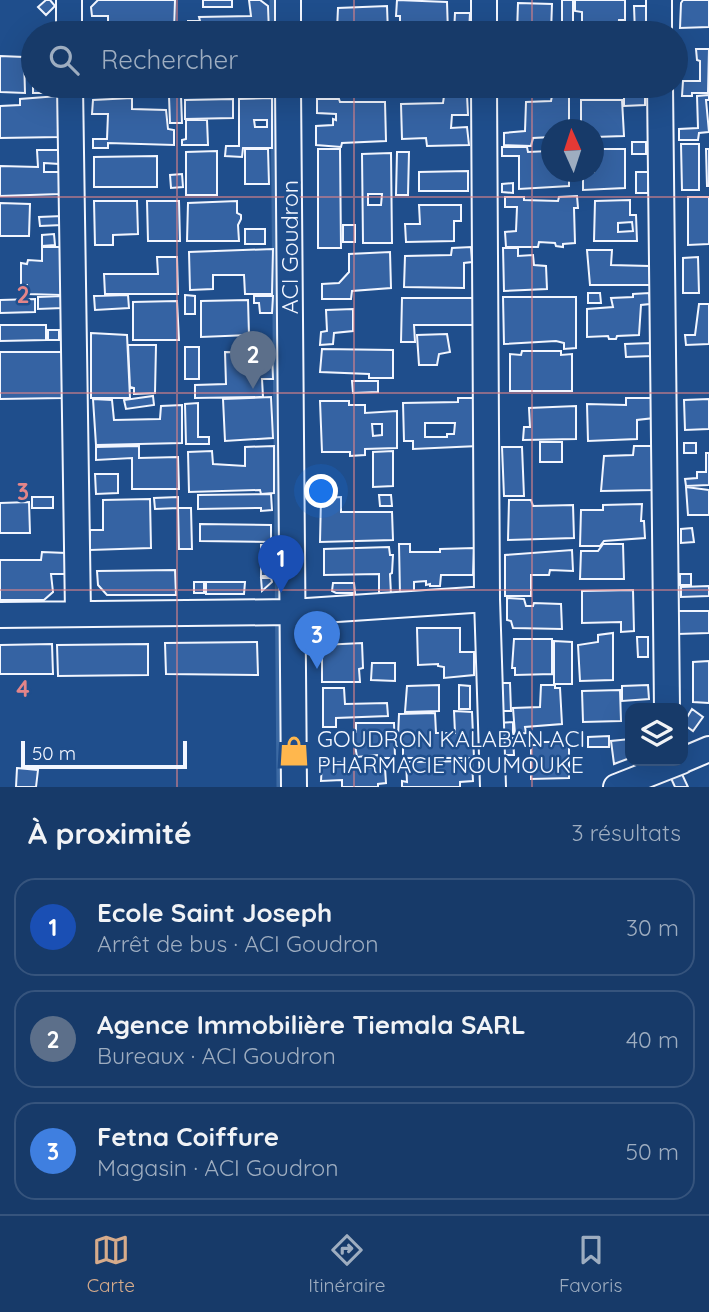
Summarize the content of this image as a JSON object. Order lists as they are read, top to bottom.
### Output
{
  "streets": {
    "street": ["ACI Goudron"]
  },
  "places": {
    "shop": ["GOUDRON KALABAN ACI PHARMACIE NOUMOUKE"]
  },
  "scale_bar": "50 m",
  "north": "top",
  "page": {
    "search": "Rechercher",
    "pins": ["2", "1", "3"],
    "scale": "50 m",
    "heading": ["À proximité", "3 résultats"],
    "list": [
      {
        "mark": "1",
        "name": "Ecole Saint Joseph",
        "note": "Arrêt de bus · ACI Goudron",
        "value": "30 m"
      },
      {
        "mark": "2",
        "name": "Agence Immobilière Tiemala SARL",
        "note": "Bureaux · ACI Goudron",
        "value": "40 m"
      },
      {
        "mark": "3",
        "name": "Fetna Coiffure",
        "note": "Magasin · ACI Goudron",
        "value": "50 m"
      }
    ],
    "nav": ["Carte", "Itinéraire", "Favoris"]
  },
  "grid": {
    "rows": ["2", "3", "4"]
  }
}
